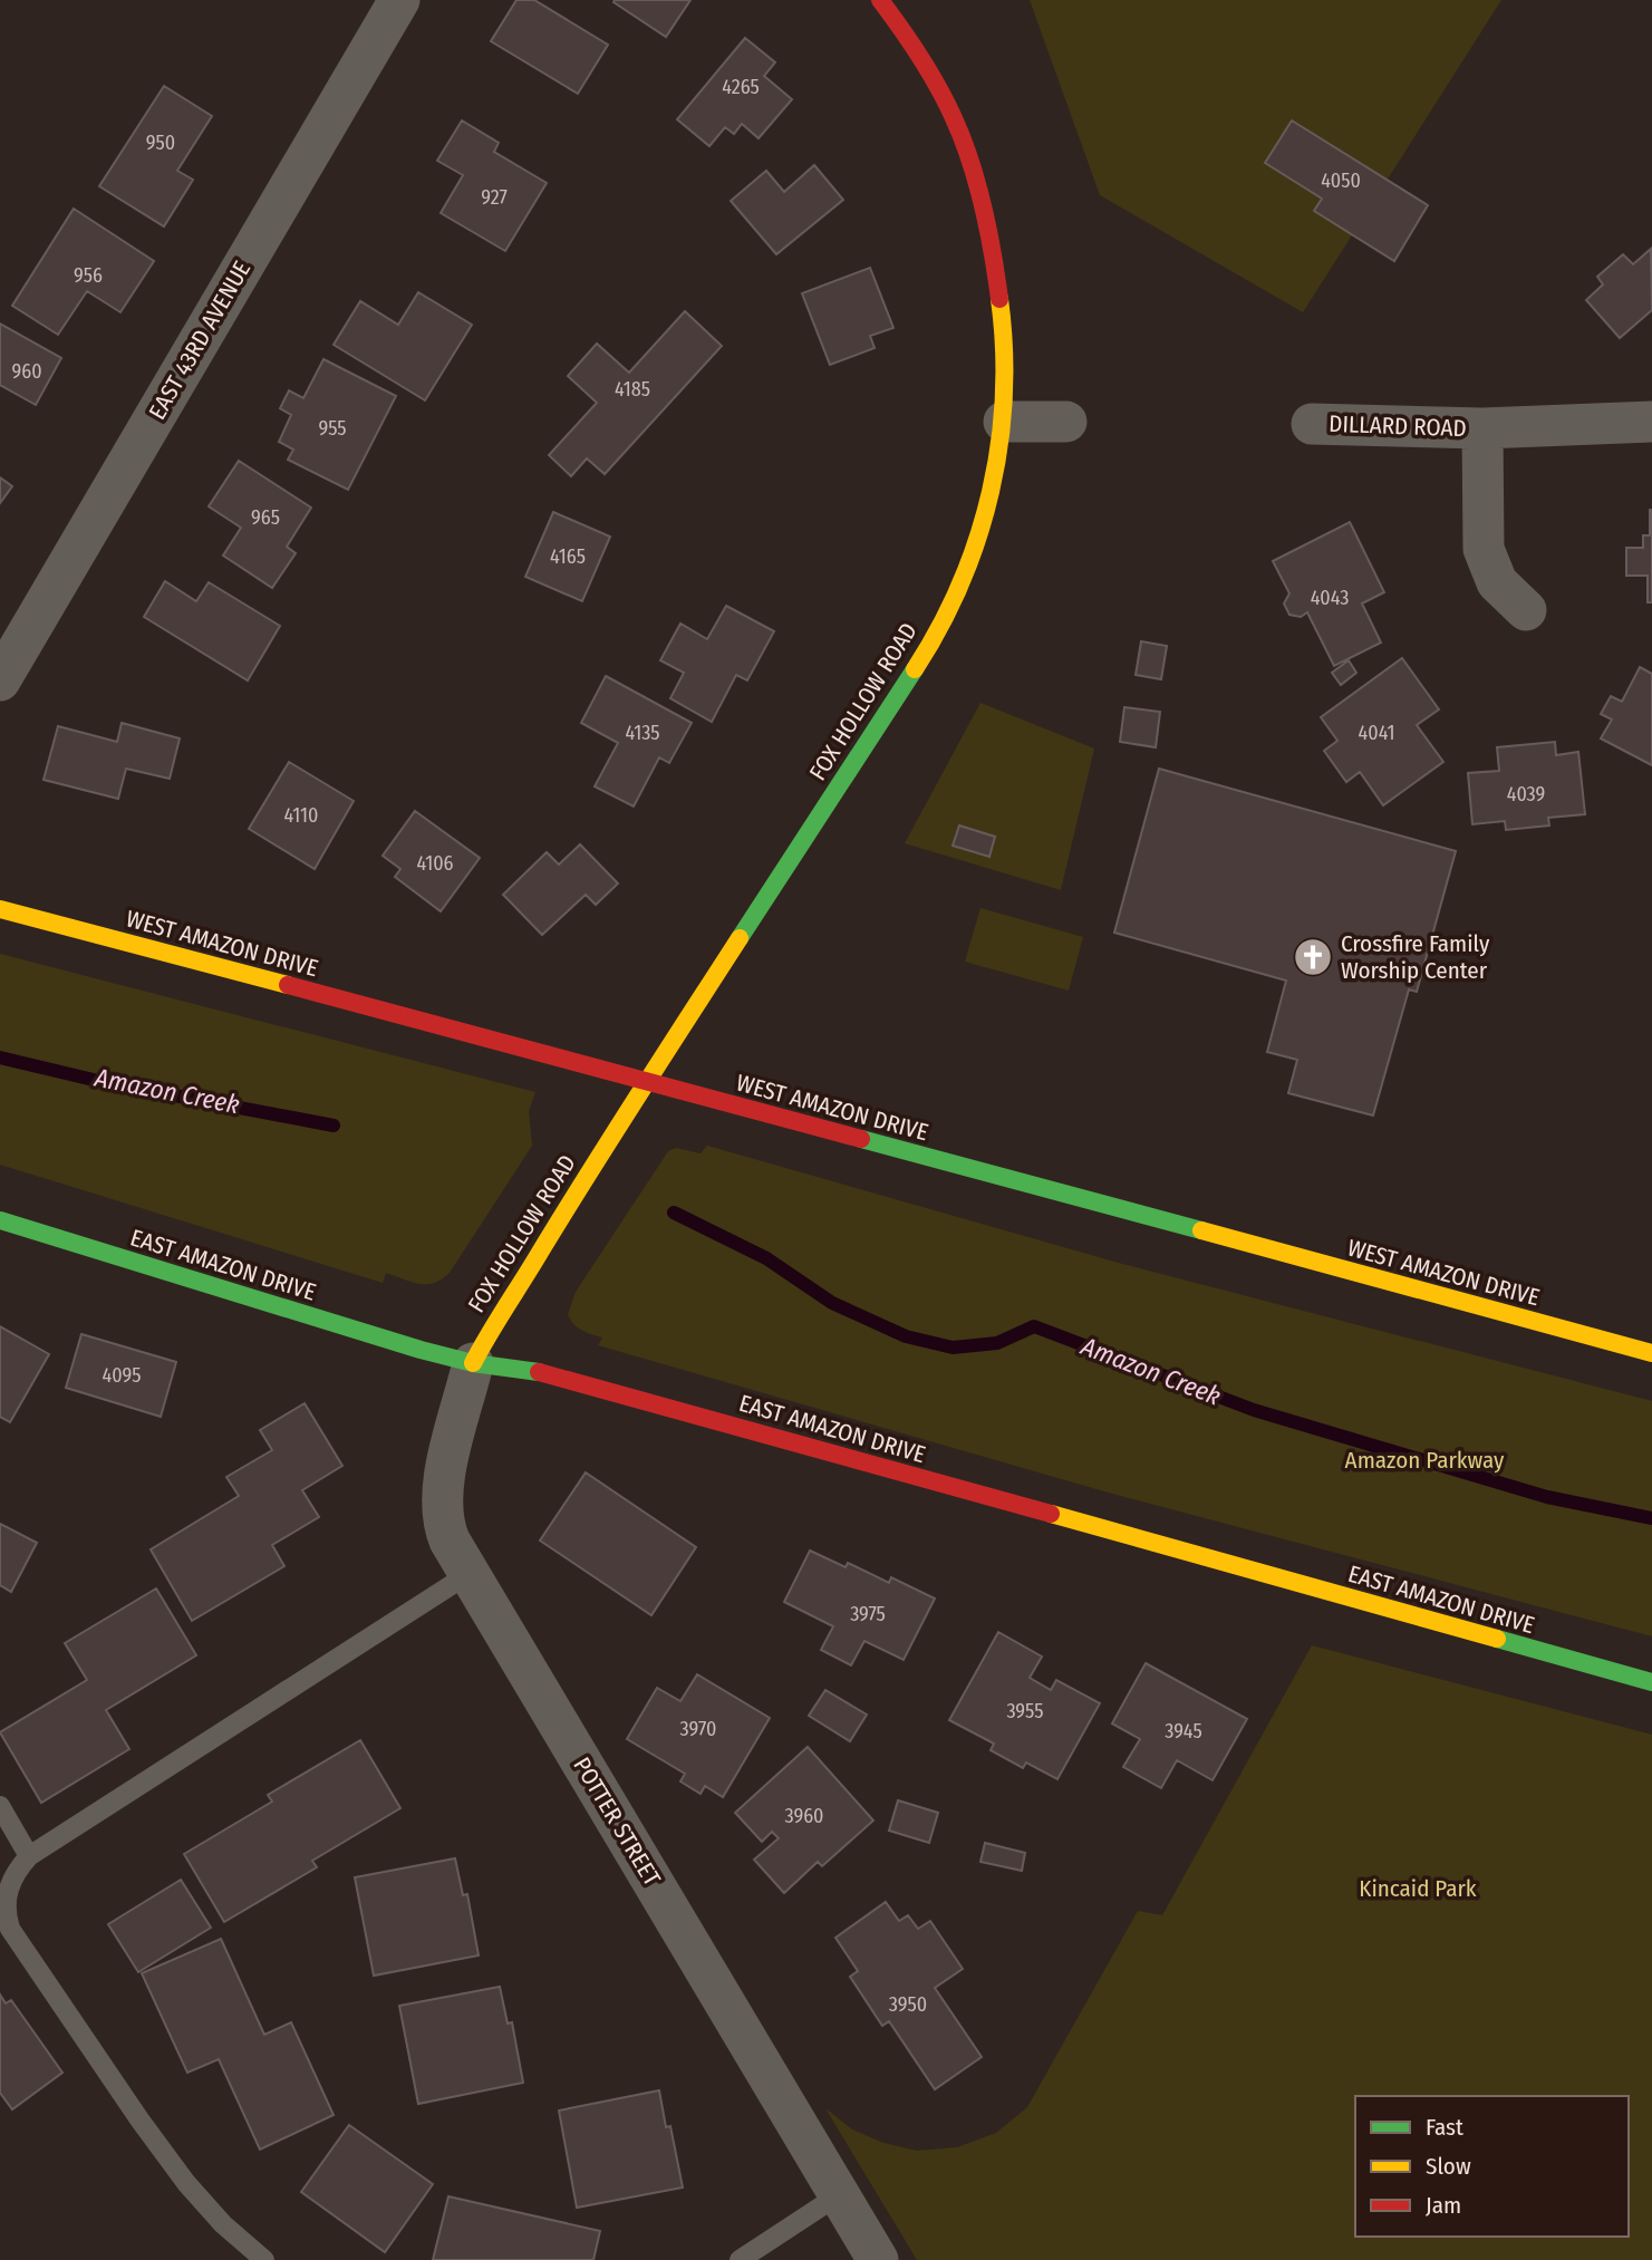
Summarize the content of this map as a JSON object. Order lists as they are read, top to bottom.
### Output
{
  "streets": {
    "street": [
      "EAST 43RD AVENUE",
      "DILLARD ROAD",
      "FOX HOLLOW ROAD",
      "WEST AMAZON DRIVE",
      "EAST AMAZON DRIVE",
      "POTTER STREET"
    ]
  },
  "crossings": [
    ["FOX HOLLOW ROAD", "WEST AMAZON DRIVE"],
    ["FOX HOLLOW ROAD", "EAST AMAZON DRIVE"],
    ["FOX HOLLOW ROAD", "POTTER STREET"],
    ["EAST AMAZON DRIVE", "POTTER STREET"]
  ],
  "water": ["Amazon Creek"],
  "parks": ["Amazon Parkway", "Kincaid Park"],
  "places": {
    "church": ["Crossfire Family Worship Center"]
  },
  "house_numbers": [
    "4265",
    "950",
    "4050",
    "927",
    "956",
    "960",
    "4185",
    "955",
    "965",
    "4165",
    "4043",
    "4135",
    "4041",
    "4039",
    "4110",
    "4106",
    "4095",
    "3975",
    "3955",
    "3970",
    "3945",
    "3960",
    "3950"
  ],
  "legend": ["Fast", "Slow", "Jam"]
}
